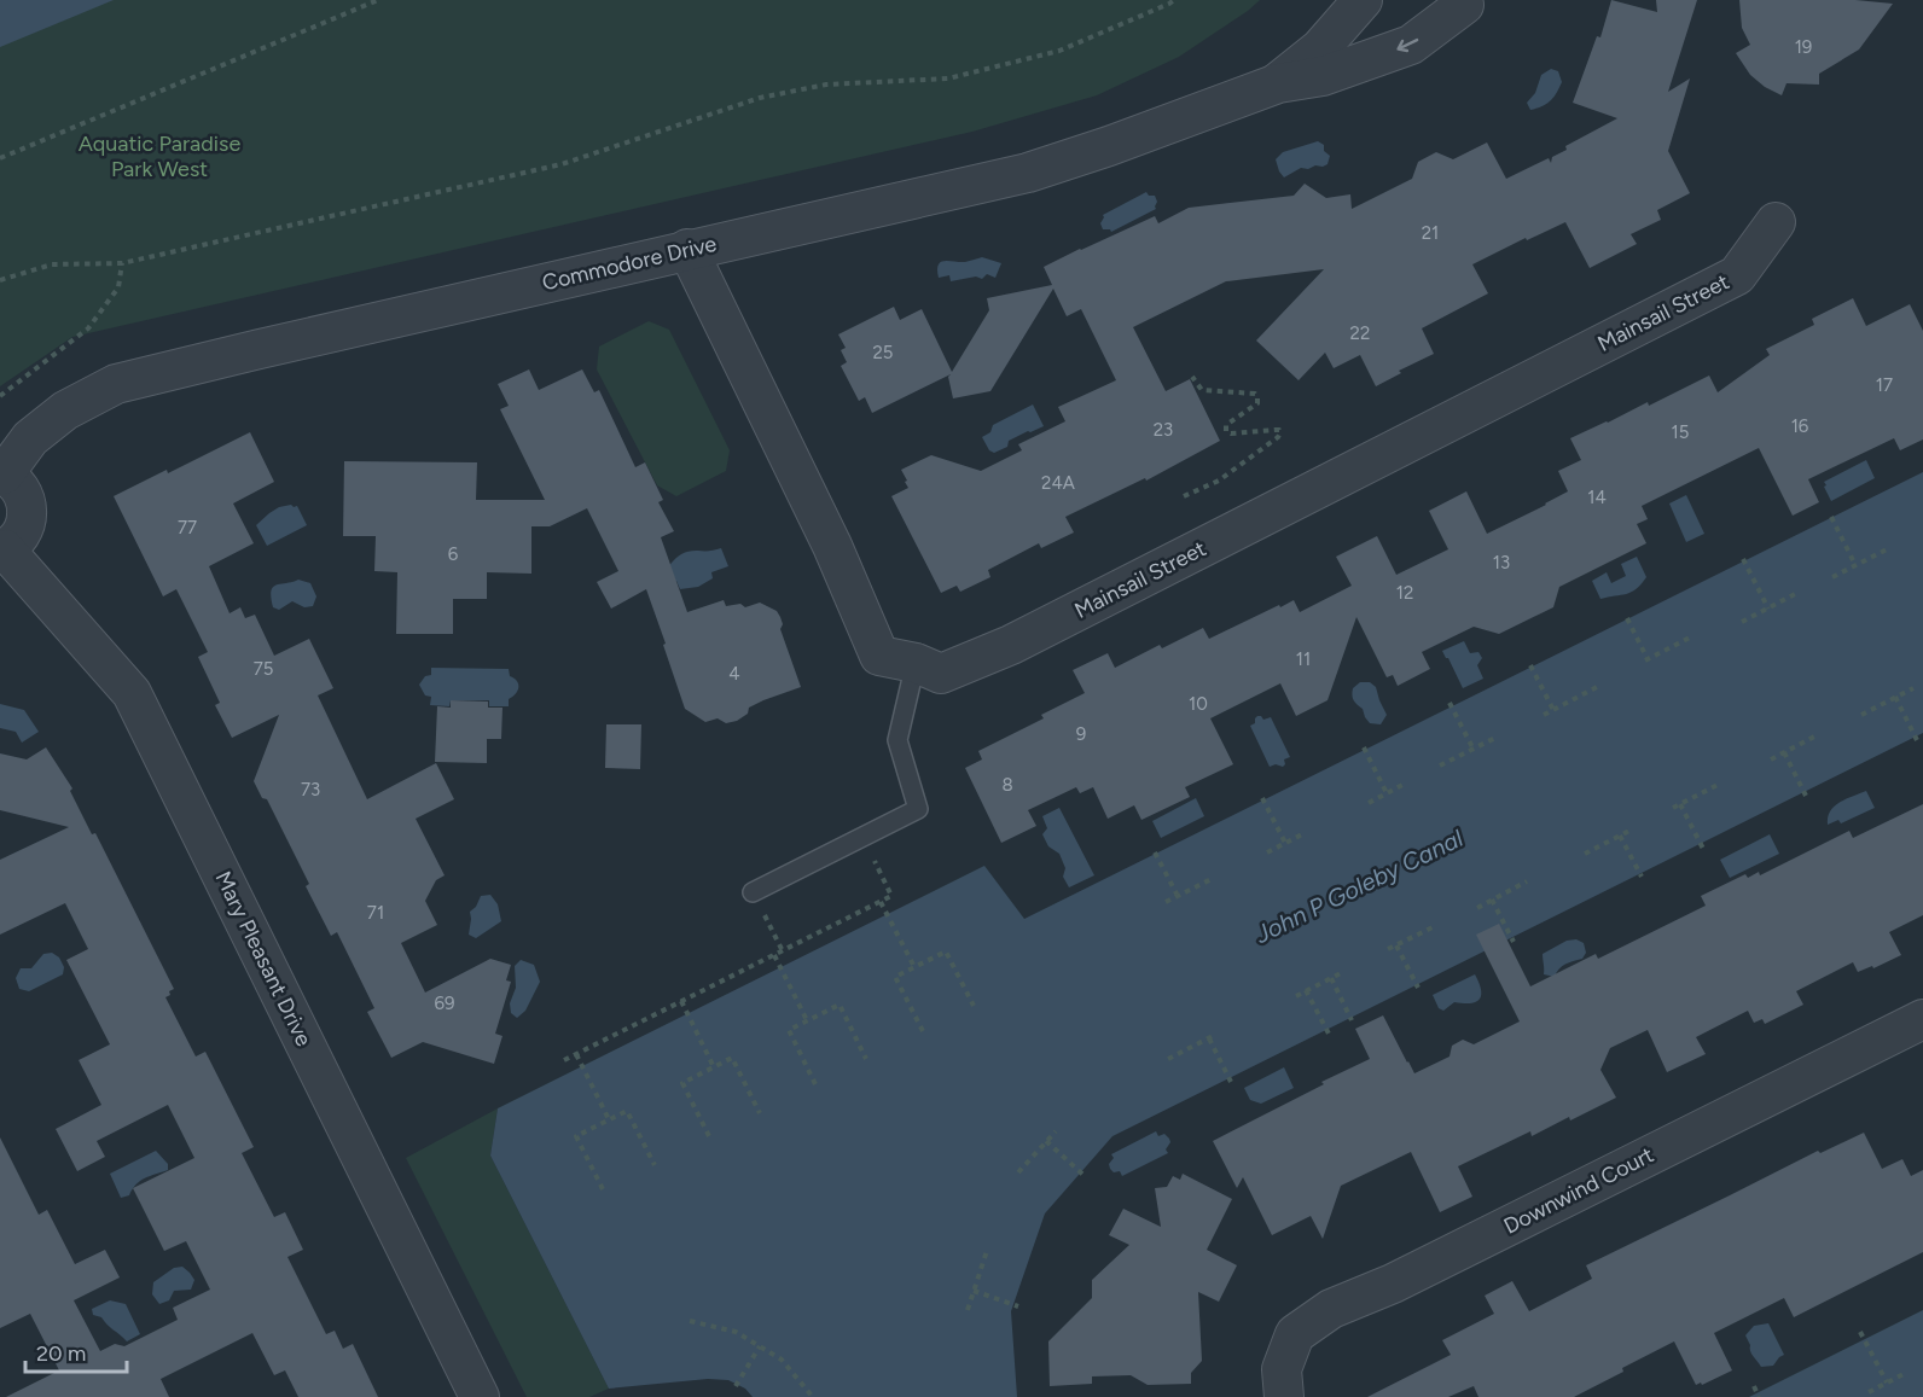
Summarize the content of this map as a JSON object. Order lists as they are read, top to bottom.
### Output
{
  "streets": {
    "street": [
      "Commodore Drive",
      "Mainsail Street",
      "Mary Pleasant Drive",
      "Downwind Court"
    ]
  },
  "crossings": [
    ["Commodore Drive", "Mainsail Street"]
  ],
  "water": ["John P Goleby Canal"],
  "parks": ["Aquatic Paradise Park West"],
  "house_numbers": [
    "19",
    "21",
    "22",
    "25",
    "17",
    "16",
    "23",
    "15",
    "24A",
    "14",
    "77",
    "6",
    "13",
    "12",
    "11",
    "75",
    "4",
    "10",
    "9",
    "8",
    "73",
    "71",
    "69"
  ],
  "scale_bar": "20 m"
}
